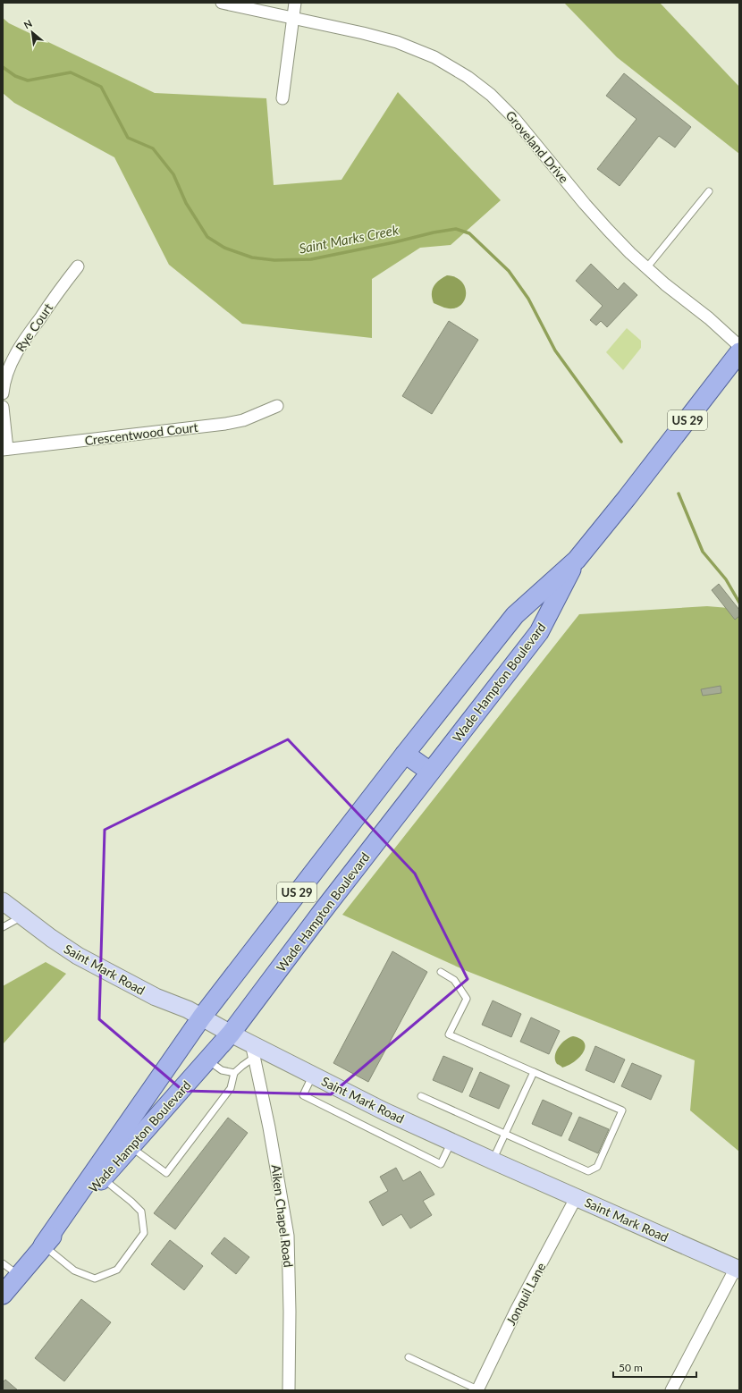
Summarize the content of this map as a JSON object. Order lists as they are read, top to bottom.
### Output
{
  "streets": {
    "main road": ["US 29", "Wade Hampton Boulevard"],
    "street": [
      "Groveland Drive",
      "Rye Court",
      "Crescentwood Court",
      "Saint Mark Road",
      "Aiken Chapel Road",
      "Jonquil Lane"
    ]
  },
  "crossings": [
    ["Wade Hampton Boulevard", "Saint Mark Road"],
    ["Saint Mark Road", "Aiken Chapel Road"],
    ["Saint Mark Road", "Jonquil Lane"]
  ],
  "water": ["Saint Marks Creek"],
  "scale_bar": "50 m",
  "north": "top left"
}
